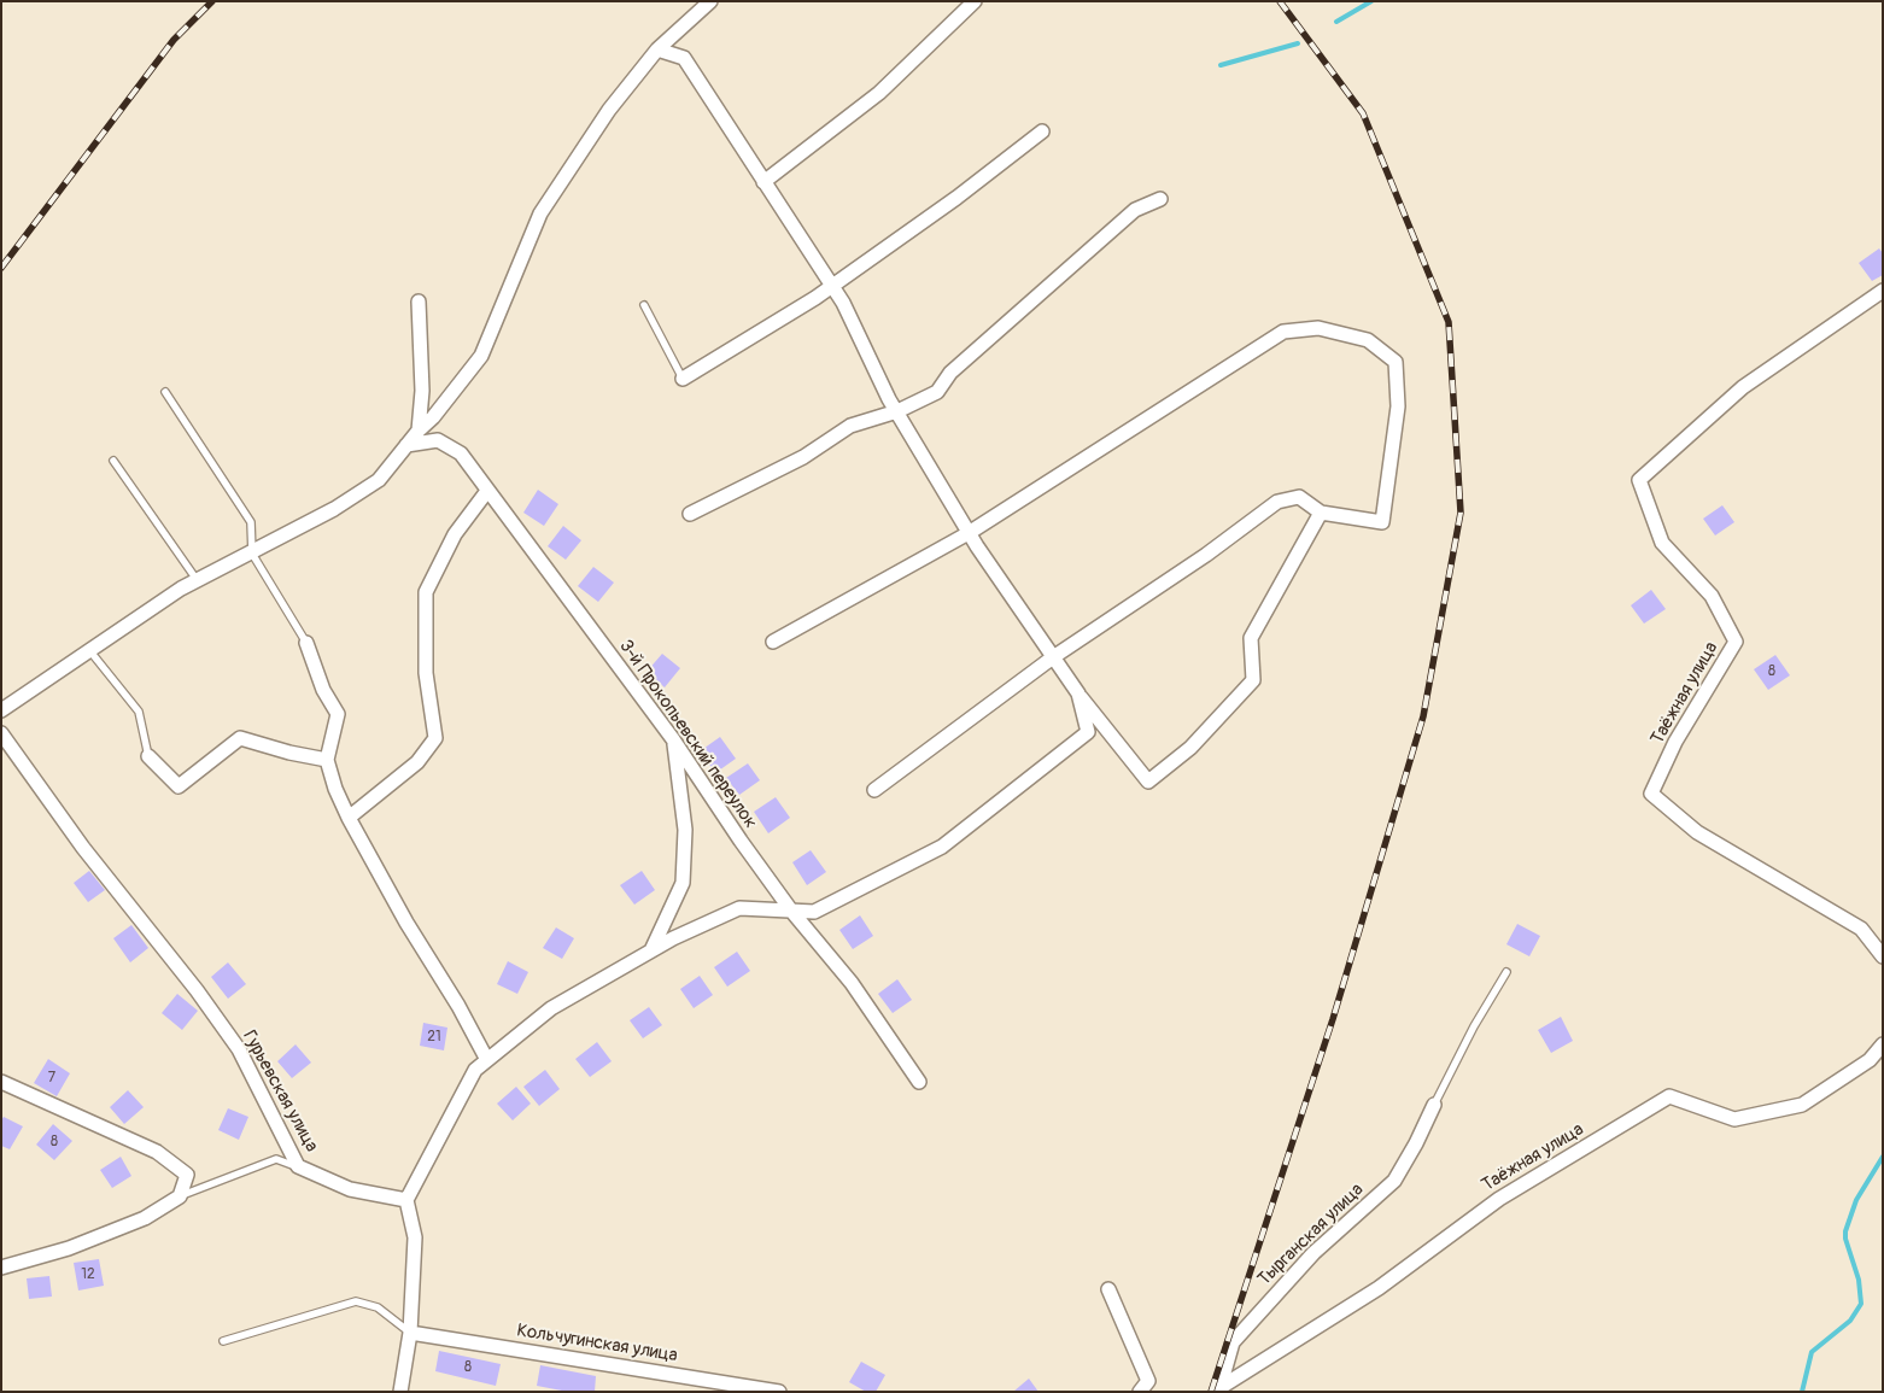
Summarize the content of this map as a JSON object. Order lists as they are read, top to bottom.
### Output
{
  "streets": {
    "street": [
      "Таёжная улица",
      "3-й Прокопьевский переулок",
      "Гурьевская улица",
      "Тырганская улица",
      "Кольчугинская улица"
    ]
  },
  "crossings": [
    ["Таёжная улица", "Тырганская улица"]
  ],
  "house_numbers": [
    "8",
    "21",
    "7",
    "8",
    "12",
    "8"
  ]
}
